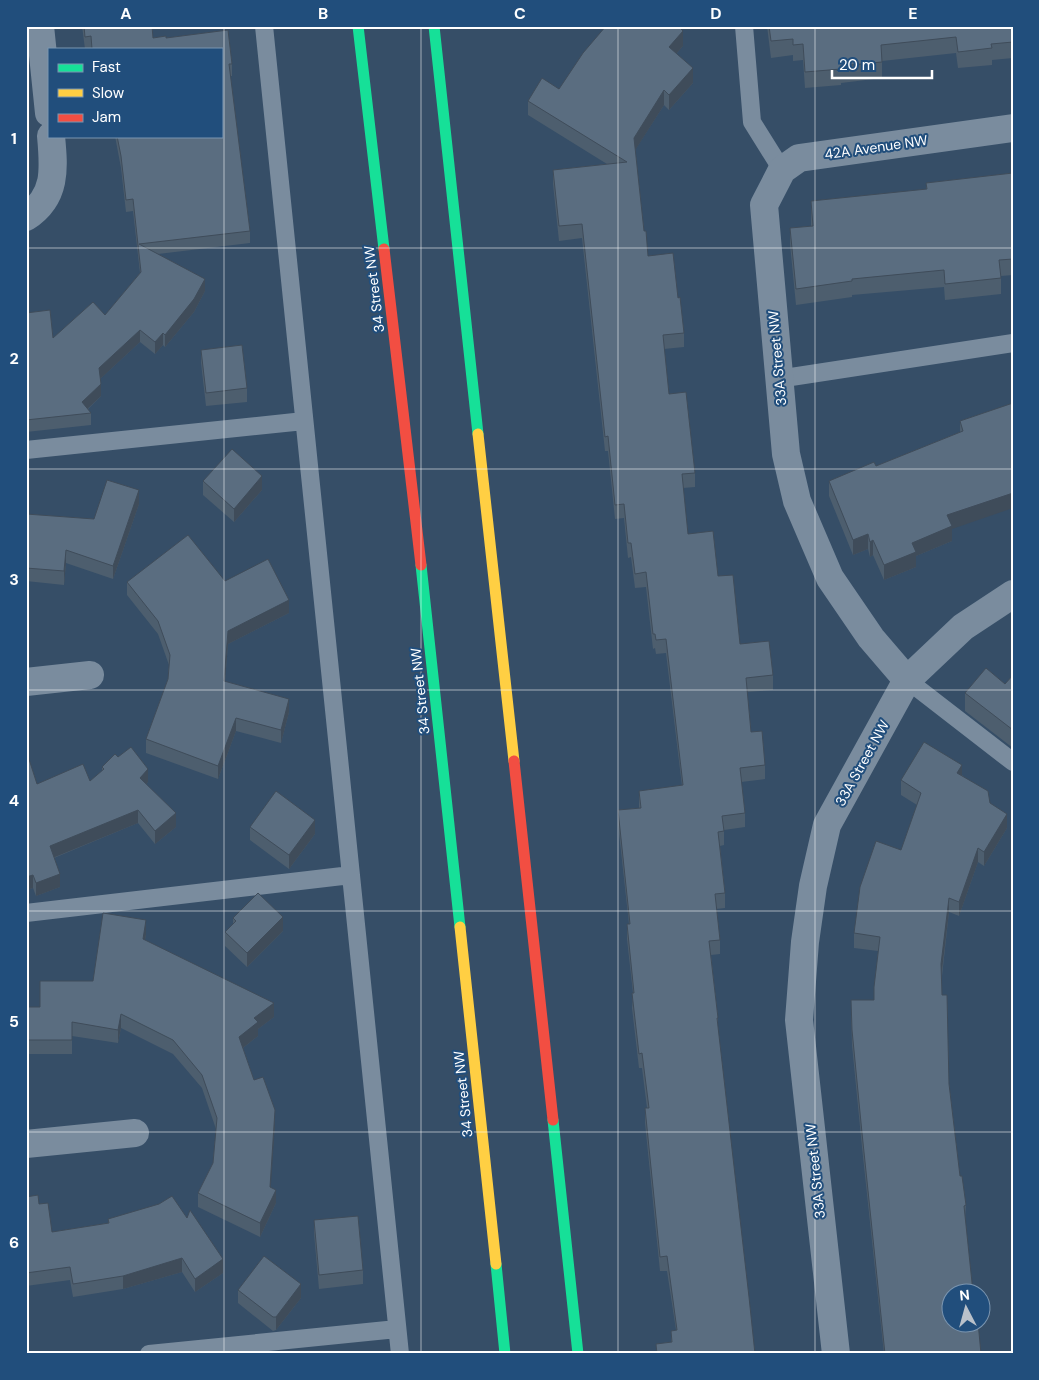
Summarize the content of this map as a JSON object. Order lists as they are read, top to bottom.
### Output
{
  "streets": {
    "main road": ["34 Street NW"],
    "street": ["42A Avenue NW", "33A Street NW"]
  },
  "crossings": [
    ["42A Avenue NW", "33A Street NW"]
  ],
  "legend": ["Fast", "Slow", "Jam"],
  "scale_bar": "20 m",
  "north": "top",
  "grid": {
    "columns": [
      "A",
      "B",
      "C",
      "D",
      "E"
    ],
    "rows": [
      "1",
      "2",
      "3",
      "4",
      "5",
      "6"
    ]
  }
}
